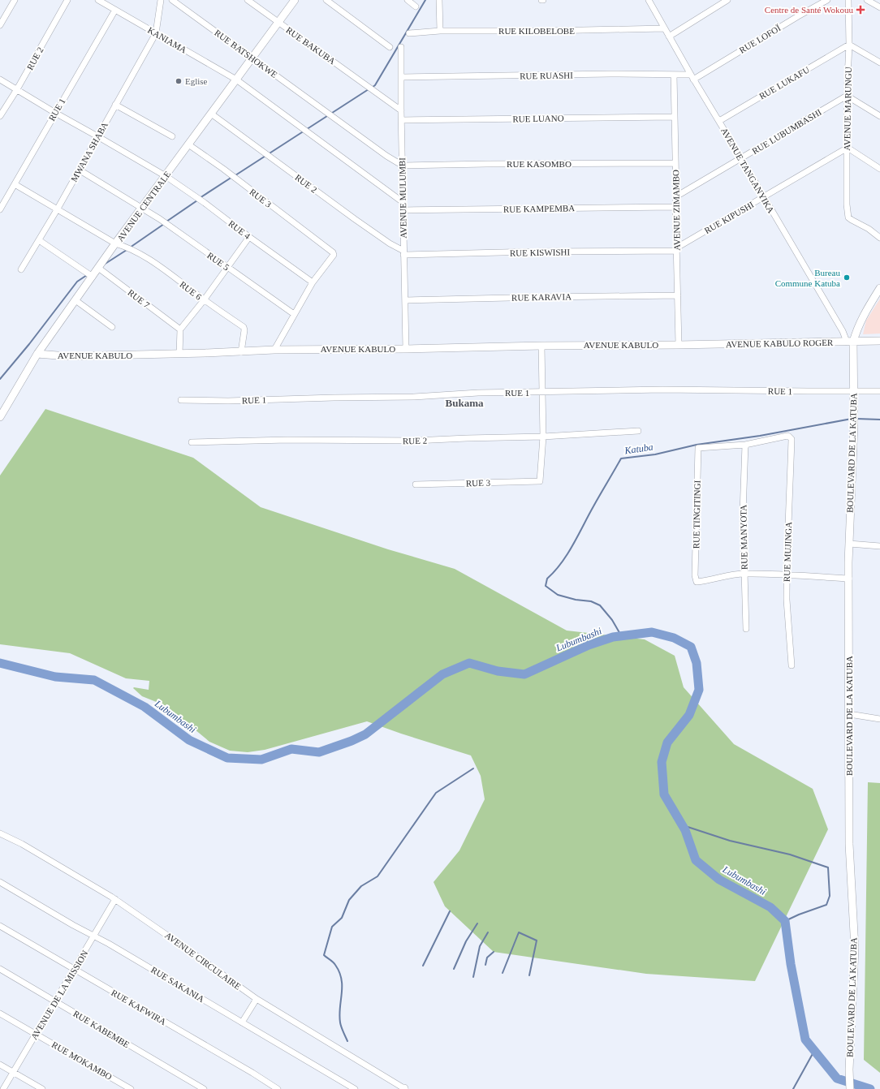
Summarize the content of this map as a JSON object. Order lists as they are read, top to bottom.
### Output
{
  "streets": {
    "street": [
      "RUE KILOBELOBE",
      "RUE LOFOÏ",
      "KANIAMA",
      "RUE BAKUBA",
      "RUE BATSHOKWE",
      "RUE 2",
      "RUE RUASHI",
      "RUE LUKAFU",
      "AVENUE MARUNGU",
      "RUE 1",
      "RUE LUANO",
      "RUE LUBUMBASHI",
      "MWANA SHABA",
      "RUE KASOMBO",
      "AVENUE TANGANYIKA",
      "RUE 3",
      "AVENUE MULUMBI",
      "AVENUE CENTRALE",
      "RUE KAMPEMBA",
      "AVENUE ZIMAMBO",
      "RUE KIPUSHI",
      "RUE 4",
      "RUE KISWISHI",
      "RUE 5",
      "RUE 6",
      "RUE KARAVIA",
      "RUE 7",
      "AVENUE KABULO ROGER",
      "AVENUE KABULO",
      "BOULEVARD DE LA KATUBA",
      "RUE TINGITINGI",
      "RUE MANYOTA",
      "RUE MUJINGA",
      "AVENUE CIRCULAIRE",
      "RUE SAKANIA",
      "AVENUE DE LA MISSION",
      "RUE KAFWIRA",
      "RUE KABEMBE",
      "RUE MOKAMBO"
    ]
  },
  "crossings": [
    ["RUE KILOBELOBE", "AVENUE TANGANYIKA"],
    ["RUE LOFOÏ", "RUE RUASHI"],
    ["RUE LOFOÏ", "AVENUE TANGANYIKA"],
    ["KANIAMA", "RUE 1"],
    ["KANIAMA", "MWANA SHABA"],
    ["KANIAMA", "AVENUE CENTRALE"],
    ["RUE BAKUBA", "AVENUE MULUMBI"],
    ["RUE BAKUBA", "AVENUE CENTRALE"],
    ["RUE BATSHOKWE", "RUE KASOMBO"],
    ["RUE BATSHOKWE", "AVENUE MULUMBI"],
    ["RUE BATSHOKWE", "AVENUE CENTRALE"],
    ["RUE 2", "RUE 3"],
    ["RUE 2", "AVENUE MULUMBI"],
    ["RUE 2", "AVENUE CENTRALE"],
    ["RUE 2", "RUE 4"],
    ["RUE 2", "RUE KISWISHI"],
    ["RUE RUASHI", "AVENUE TANGANYIKA"],
    ["RUE RUASHI", "AVENUE MULUMBI"],
    ["RUE RUASHI", "AVENUE ZIMAMBO"],
    ["RUE LUKAFU", "AVENUE MARUNGU"],
    ["RUE LUKAFU", "AVENUE TANGANYIKA"],
    ["AVENUE MARUNGU", "RUE LUBUMBASHI"],
    ["AVENUE MARUNGU", "RUE KIPUSHI"],
    ["RUE 1", "RUE 4"],
    ["RUE 1", "RUE 6"],
    ["RUE 1", "BOULEVARD DE LA KATUBA"],
    ["RUE LUANO", "AVENUE MULUMBI"],
    ["RUE LUANO", "AVENUE ZIMAMBO"],
    ["RUE LUBUMBASHI", "AVENUE TANGANYIKA"],
    ["RUE LUBUMBASHI", "AVENUE ZIMAMBO"],
    ["MWANA SHABA", "RUE 4"],
    ["MWANA SHABA", "RUE 5"],
    ["MWANA SHABA", "RUE 6"],
    ["RUE KASOMBO", "AVENUE MULUMBI"],
    ["RUE KASOMBO", "AVENUE ZIMAMBO"],
    ["AVENUE TANGANYIKA", "RUE KIPUSHI"],
    ["AVENUE TANGANYIKA", "AVENUE KABULO ROGER"],
    ["AVENUE TANGANYIKA", "BOULEVARD DE LA KATUBA"],
    ["RUE 3", "AVENUE CENTRALE"],
    ["RUE 3", "RUE 4"],
    ["AVENUE MULUMBI", "RUE KAMPEMBA"],
    ["AVENUE MULUMBI", "RUE KISWISHI"],
    ["AVENUE MULUMBI", "RUE KARAVIA"],
    ["AVENUE MULUMBI", "AVENUE KABULO"],
    ["AVENUE CENTRALE", "RUE 4"],
    ["AVENUE CENTRALE", "RUE 5"],
    ["AVENUE CENTRALE", "RUE 6"],
    ["AVENUE CENTRALE", "RUE 7"],
    ["AVENUE CENTRALE", "AVENUE KABULO"],
    ["RUE KAMPEMBA", "AVENUE ZIMAMBO"],
    ["AVENUE ZIMAMBO", "RUE KIPUSHI"],
    ["AVENUE ZIMAMBO", "RUE KISWISHI"],
    ["AVENUE ZIMAMBO", "RUE KARAVIA"],
    ["AVENUE ZIMAMBO", "AVENUE KABULO ROGER"],
    ["AVENUE ZIMAMBO", "AVENUE KABULO"],
    ["RUE KIPUSHI", "RUE KISWISHI"],
    ["RUE 6", "AVENUE KABULO"],
    ["AVENUE KABULO ROGER", "AVENUE KABULO"],
    ["AVENUE KABULO ROGER", "BOULEVARD DE LA KATUBA"],
    ["RUE TINGITINGI", "RUE MANYOTA"],
    ["RUE TINGITINGI", "RUE MUJINGA"],
    ["RUE MANYOTA", "RUE MUJINGA"],
    ["AVENUE CIRCULAIRE", "AVENUE DE LA MISSION"],
    ["RUE SAKANIA", "AVENUE DE LA MISSION"],
    ["AVENUE DE LA MISSION", "RUE KAFWIRA"],
    ["AVENUE DE LA MISSION", "RUE KABEMBE"],
    ["AVENUE DE LA MISSION", "RUE MOKAMBO"]
  ],
  "districts": ["Bukama"],
  "water": ["Katuba", "Lubumbashi"],
  "places": {
    "health": ["Centre de Santé Wokouu"],
    "other": ["Eglise", "Bureau Commune Katuba"]
  }
}
